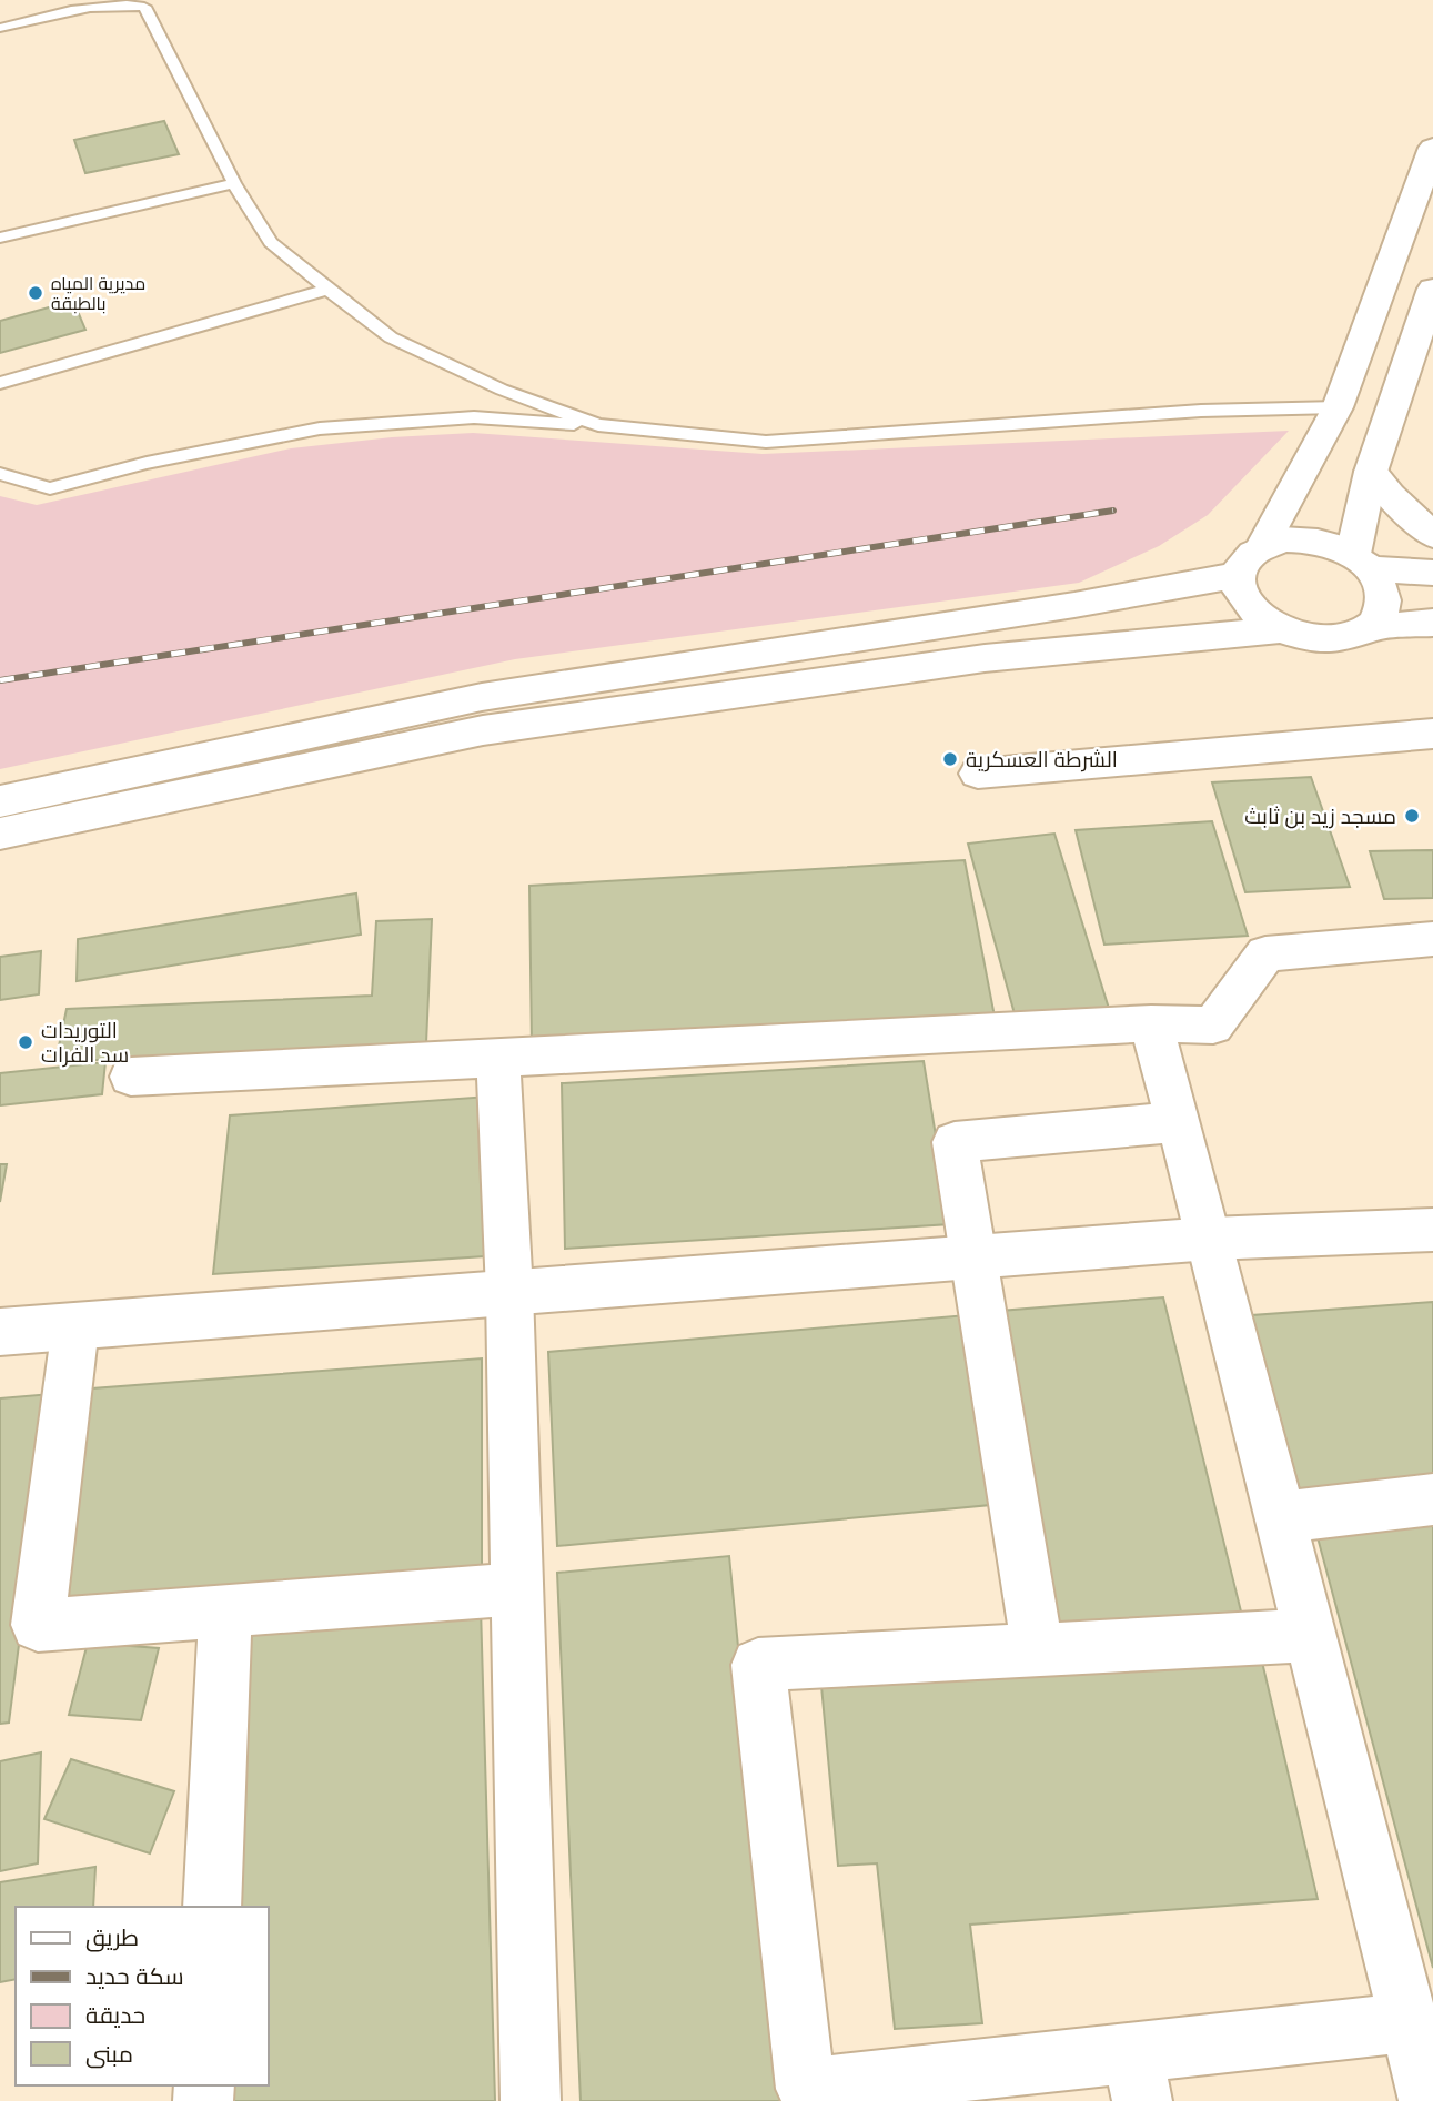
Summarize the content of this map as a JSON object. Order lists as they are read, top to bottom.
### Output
{
  "places": [
    "مديرية المياه بالطبقة",
    "الشرطة العسكرية",
    "مسجد زيد بن ثابث",
    "التوريدات سد الفرات"
  ],
  "legend": [
    "طريق",
    "سكة حديد",
    "حديقة",
    "مبنى"
  ]
}
